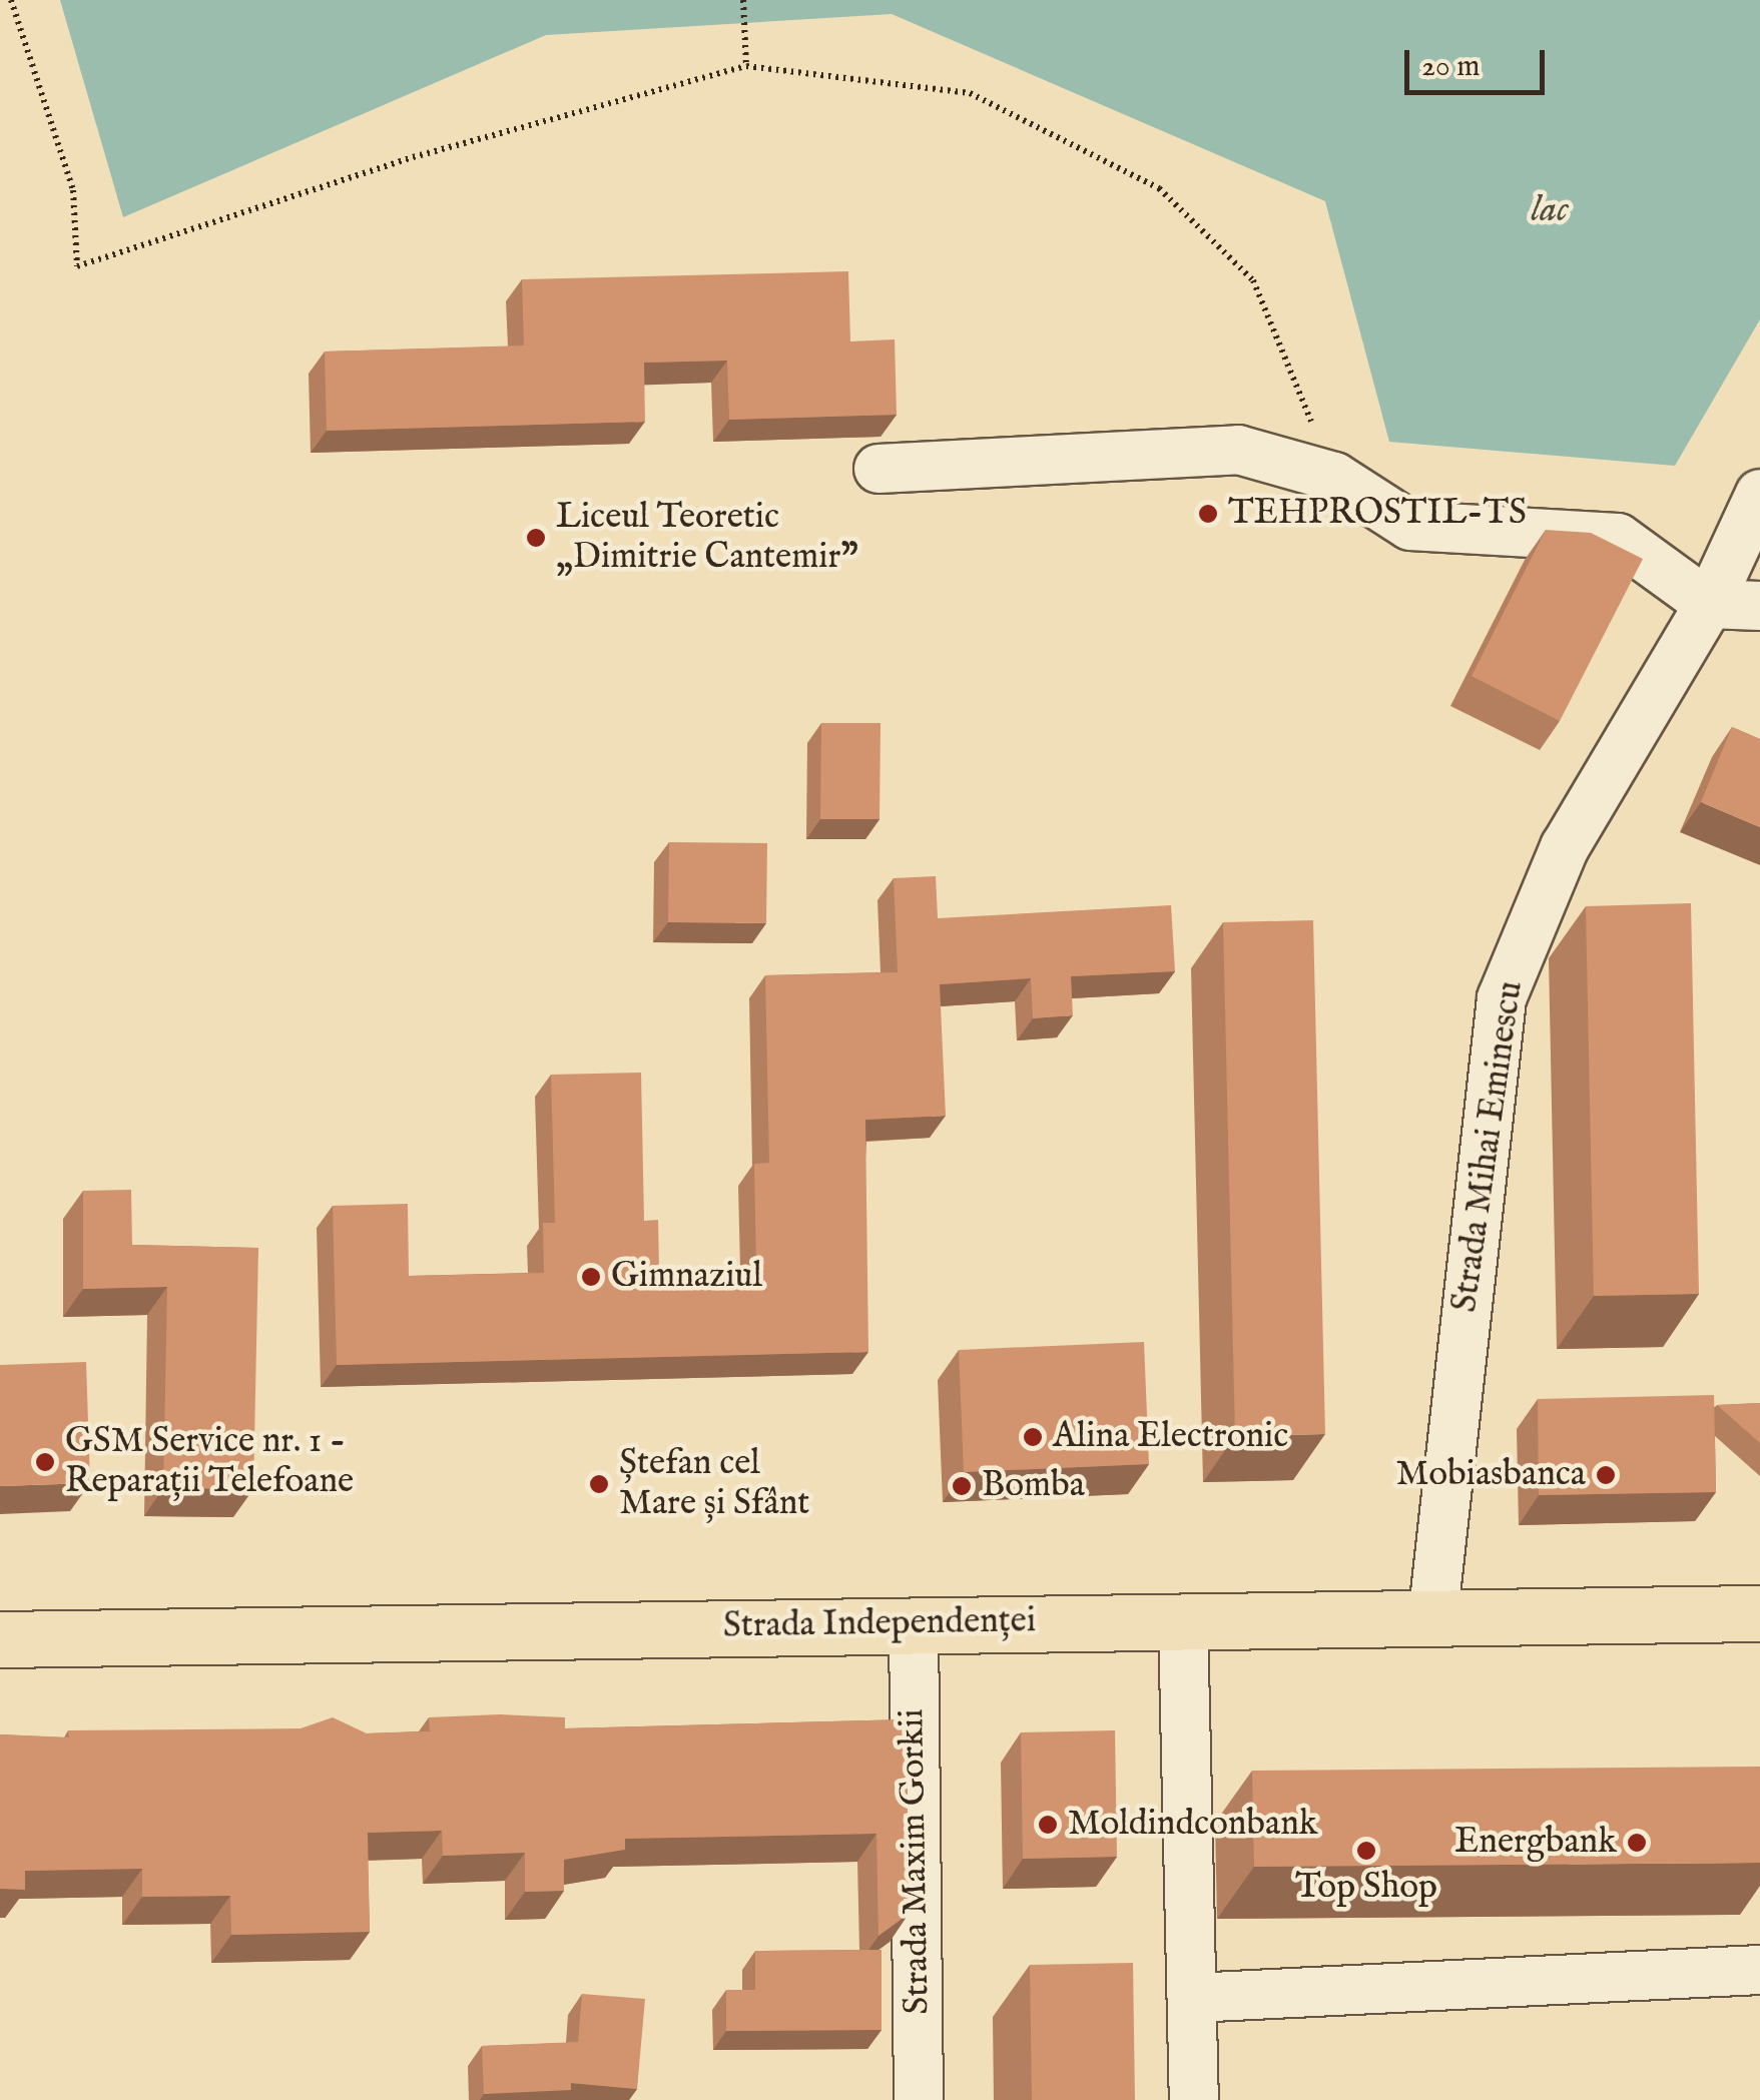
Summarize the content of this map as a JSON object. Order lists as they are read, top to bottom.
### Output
{
  "streets": {
    "main road": ["Strada Independenței"],
    "street": ["Strada Mihai Eminescu", "Strada Maxim Gorkii"]
  },
  "crossings": [
    ["Strada Mihai Eminescu", "Strada Independenței"],
    ["Strada Independenței", "Strada Maxim Gorkii"]
  ],
  "water": ["lac"],
  "places": [
    "TEHPROSTIL-TS",
    "Liceul Teoretic „Dimitrie Cantemir”",
    "Gimnaziul",
    "Alina Electronic",
    "GSM Service nr. 1 - Reparații Telefoane",
    "Mobiasbanca",
    "Ștefan cel Mare și Sfânt",
    "Bomba",
    "Moldindconbank",
    "Energbank",
    "Top Shop"
  ],
  "scale_bar": "20 m"
}
